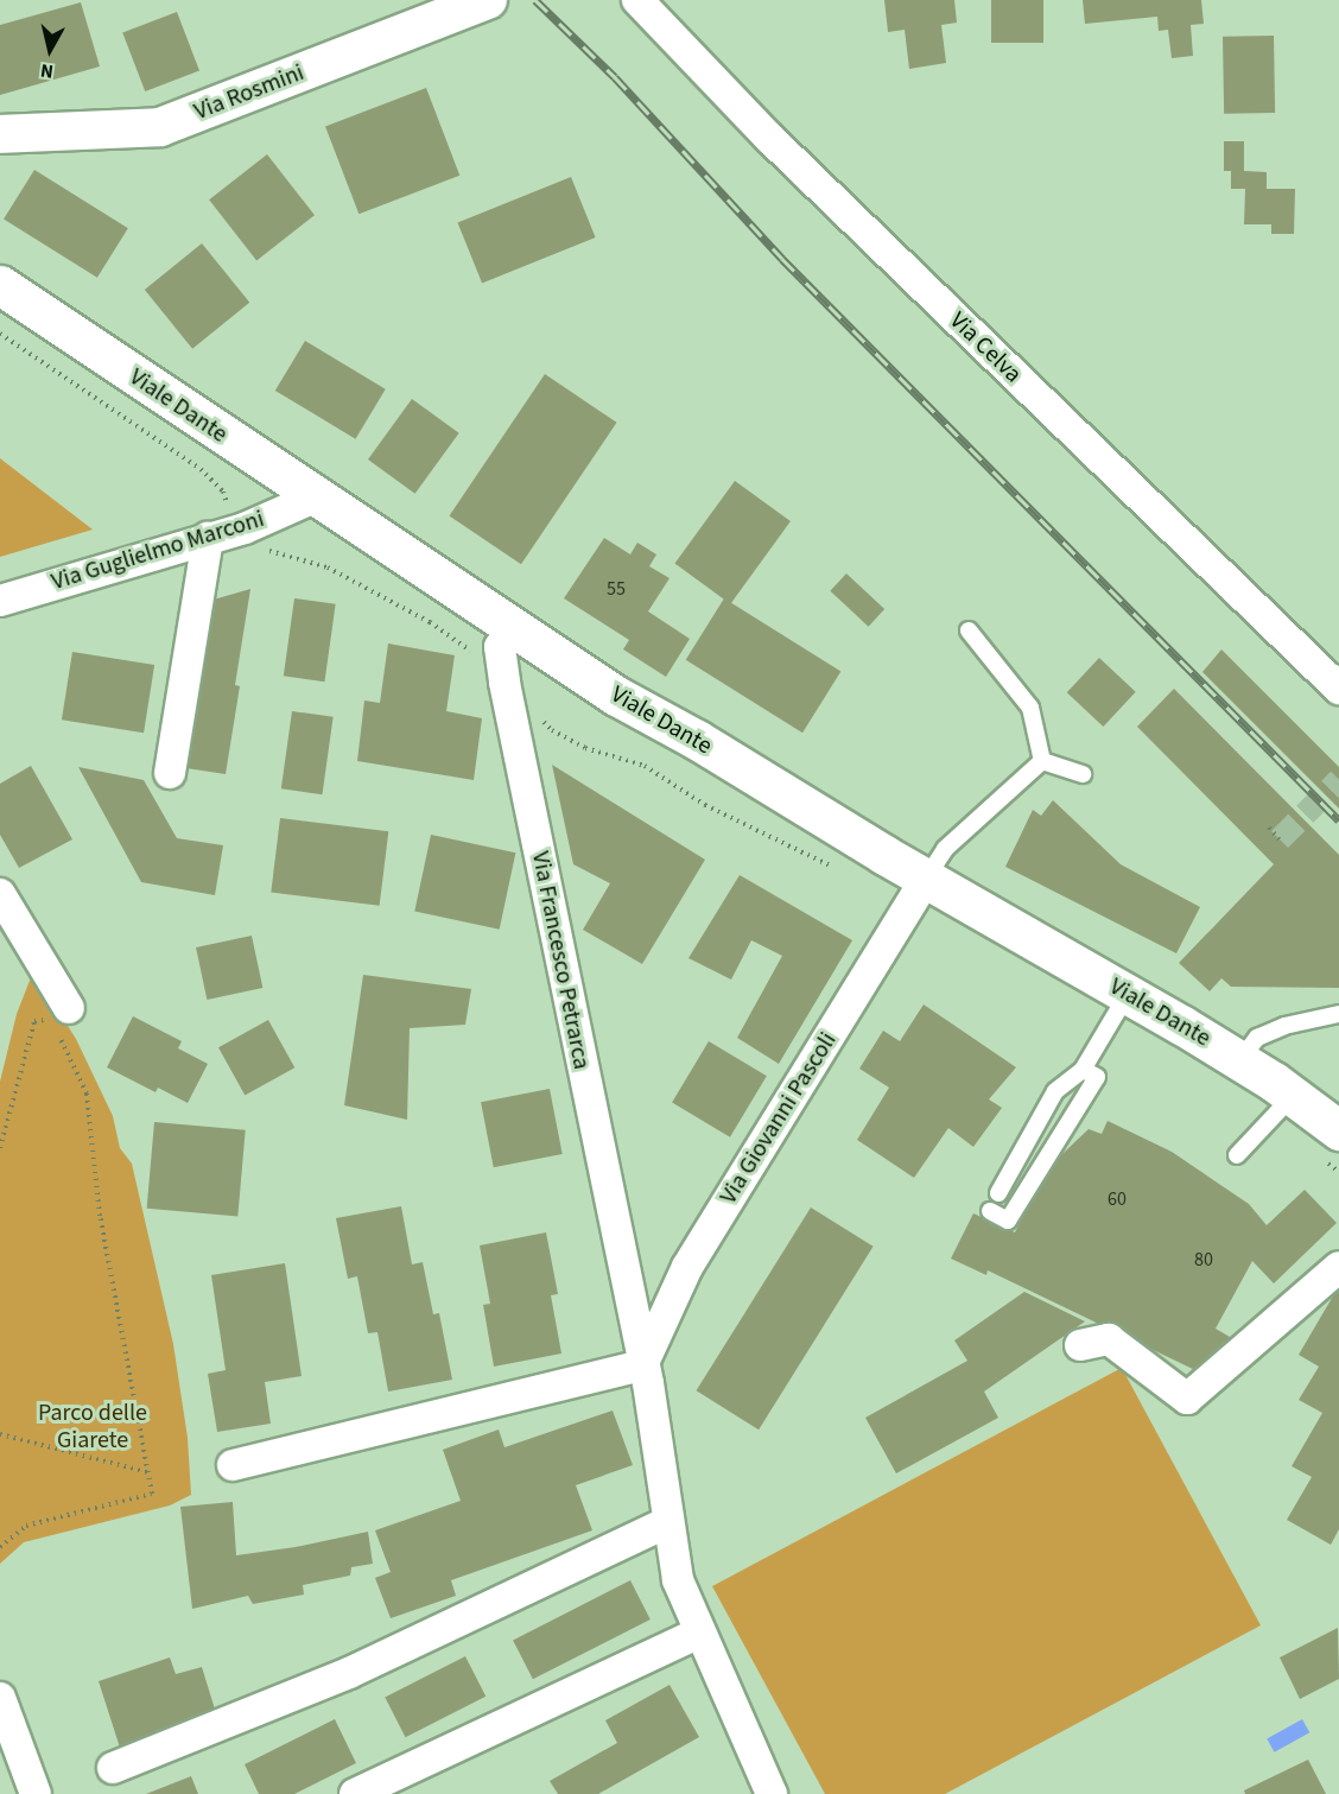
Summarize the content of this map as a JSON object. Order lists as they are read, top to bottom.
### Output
{
  "streets": {
    "main road": ["Viale Dante"],
    "street": [
      "Via Rosmini",
      "Via Celva",
      "Via Guglielmo Marconi",
      "Via Francesco Petrarca",
      "Via Giovanni Pascoli"
    ]
  },
  "crossings": [
    ["Viale Dante", "Via Guglielmo Marconi"],
    ["Viale Dante", "Via Francesco Petrarca"],
    ["Viale Dante", "Via Giovanni Pascoli"],
    ["Via Francesco Petrarca", "Via Giovanni Pascoli"]
  ],
  "parks": ["Parco delle Giarete"],
  "house_numbers": ["55", "60", "80"],
  "north": "bottom"
}
